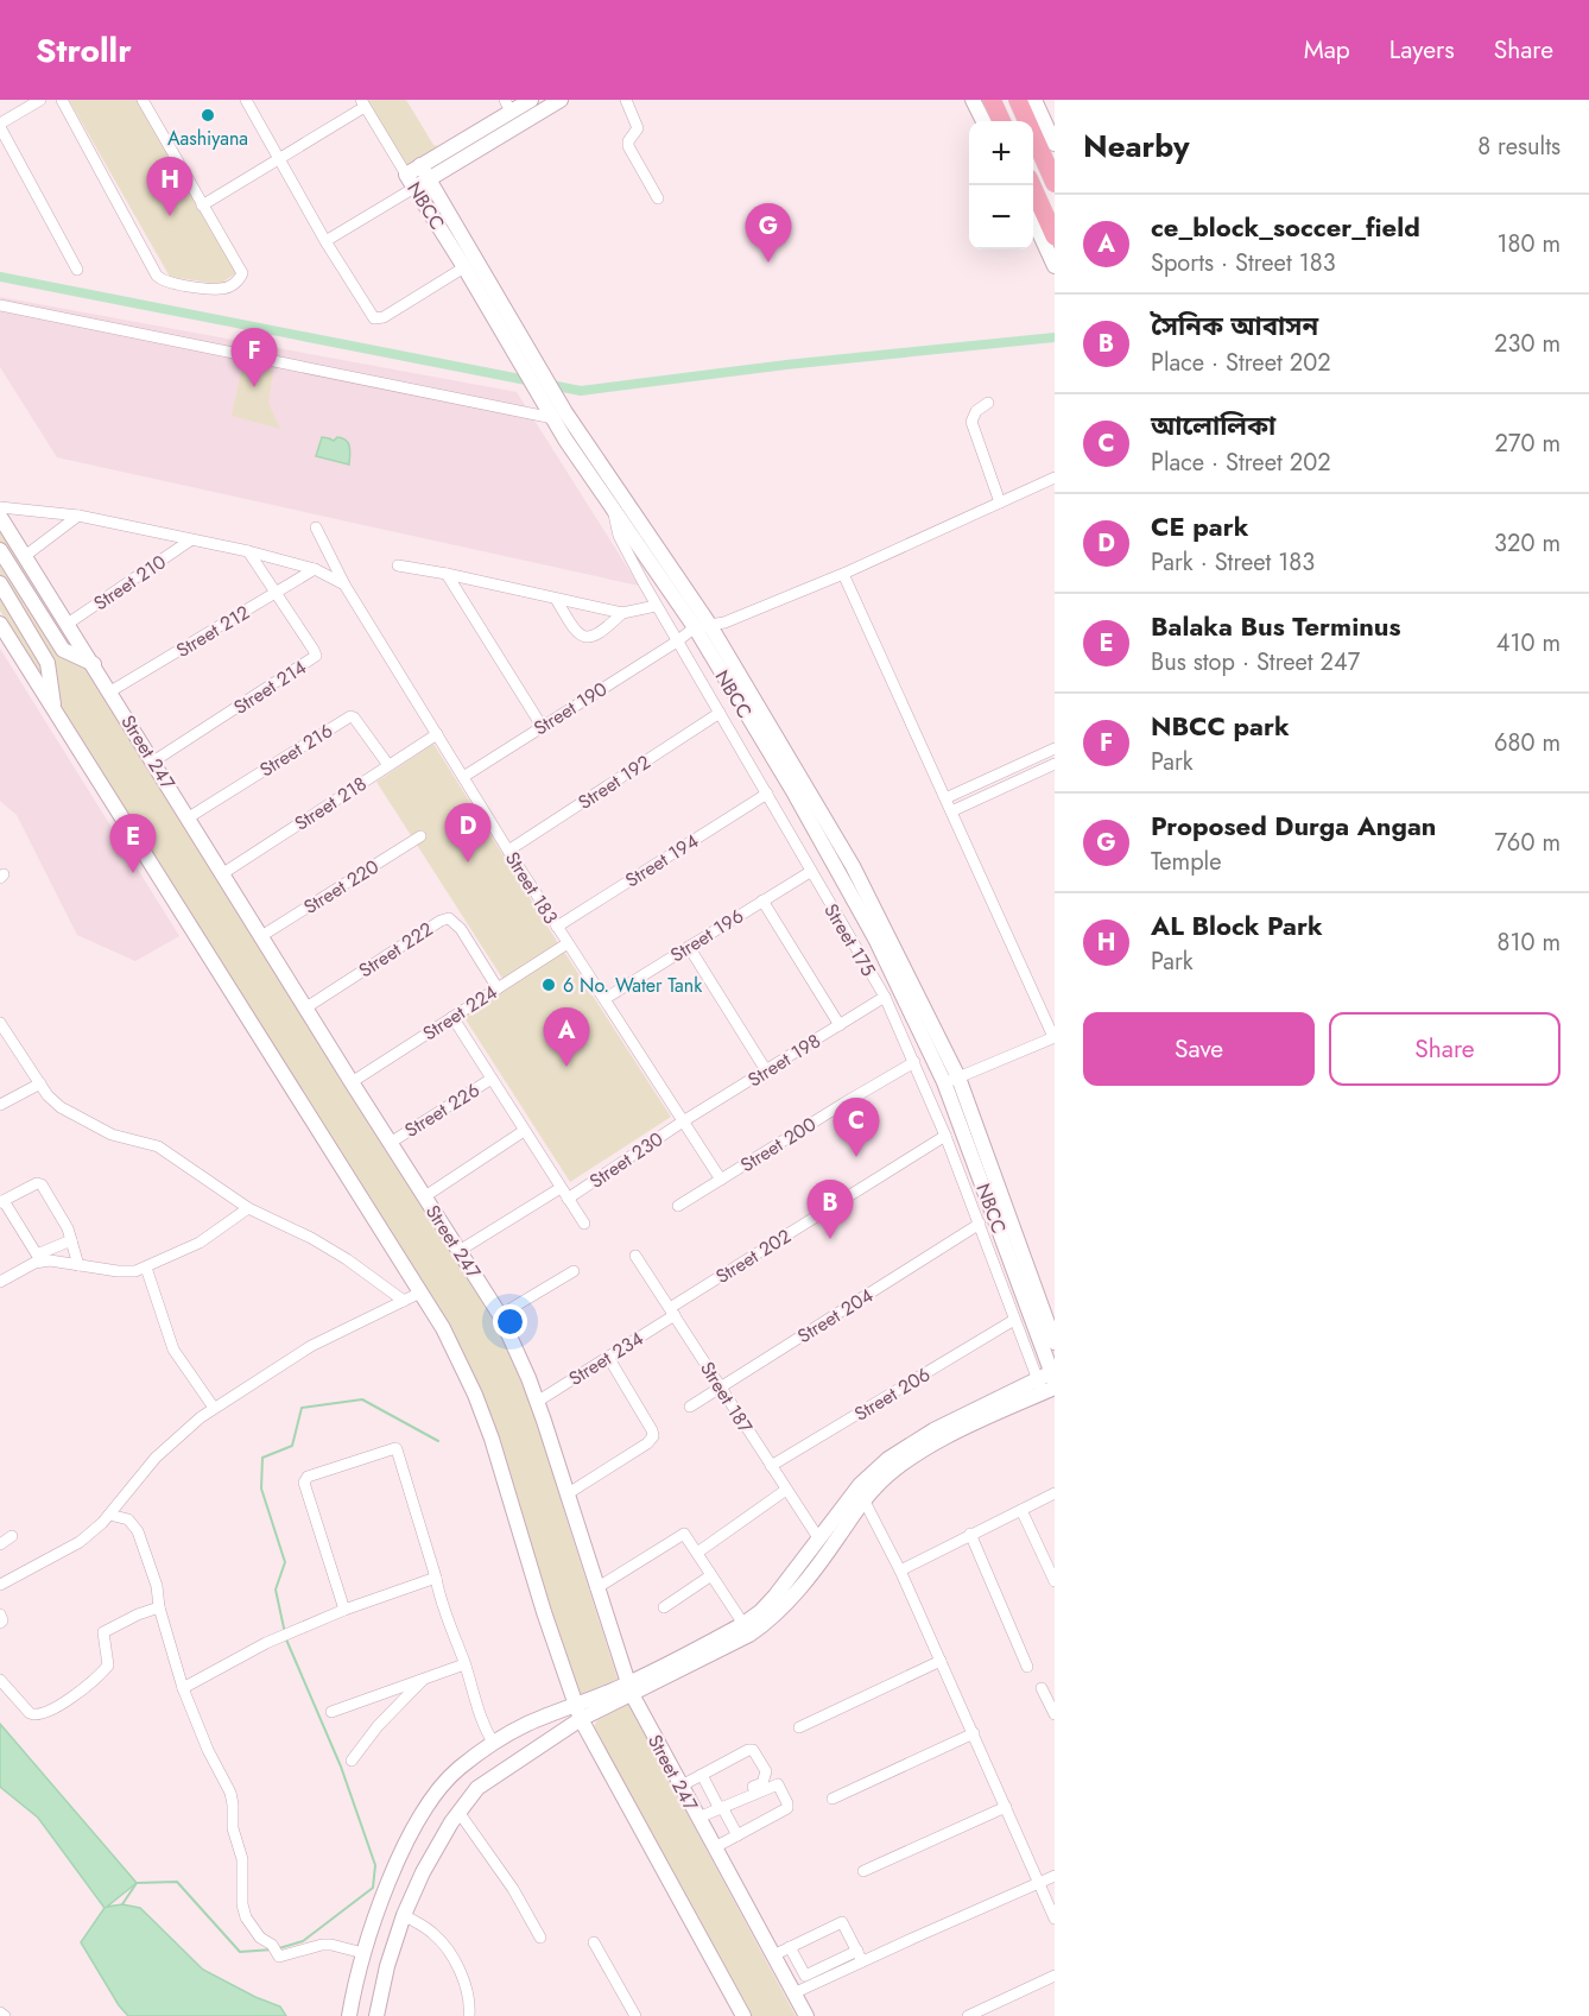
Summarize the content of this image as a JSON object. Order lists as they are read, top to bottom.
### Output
{
  "streets": {
    "street": [
      "NBCC",
      "Street 210",
      "Street 212",
      "Street 214",
      "Street 190",
      "Street 216",
      "Street 247",
      "Street 192",
      "Street 218",
      "Street 194",
      "Street 220",
      "Street 183",
      "Street 196",
      "Street 175",
      "Street 222",
      "Street 224",
      "Street 198",
      "Street 226",
      "Street 200",
      "Street 230",
      "Street 202",
      "Street 204",
      "Street 234",
      "Street 206",
      "Street 187"
    ]
  },
  "crossings": [
    ["NBCC", "Street 190"],
    ["NBCC", "Street 175"],
    ["Street 210", "Street 247"],
    ["Street 212", "Street 214"],
    ["Street 212", "Street 247"],
    ["Street 214", "Street 247"],
    ["Street 190", "Street 183"],
    ["Street 190", "Street 175"],
    ["Street 216", "Street 247"],
    ["Street 216", "Street 218"],
    ["Street 247", "Street 218"],
    ["Street 247", "Street 220"],
    ["Street 247", "Street 222"],
    ["Street 247", "Street 224"],
    ["Street 247", "Street 226"],
    ["Street 247", "Street 230"],
    ["Street 247", "Street 234"],
    ["Street 192", "Street 183"],
    ["Street 192", "Street 175"],
    ["Street 218", "Street 183"],
    ["Street 194", "Street 183"],
    ["Street 194", "Street 175"],
    ["Street 183", "Street 196"],
    ["Street 183", "Street 224"],
    ["Street 183", "Street 198"],
    ["Street 183", "Street 200"],
    ["Street 183", "Street 230"],
    ["Street 196", "Street 175"],
    ["Street 175", "Street 198"],
    ["Street 175", "Street 200"],
    ["Street 175", "Street 202"],
    ["Street 175", "Street 204"],
    ["Street 175", "Street 206"],
    ["Street 222", "Street 224"],
    ["Street 198", "Street 230"],
    ["Street 202", "Street 234"],
    ["Street 202", "Street 187"],
    ["Street 204", "Street 187"],
    ["Street 234", "Street 187"],
    ["Street 206", "Street 187"]
  ],
  "places": ["Aashiyana", "6 No. Water Tank"],
  "page": {
    "header": "Strollr",
    "nav": ["Map", "Layers", "Share"],
    "heading": ["Nearby", "8 results"],
    "map_buttons": ["+", "−"],
    "pins": [
      "H",
      "G",
      "F",
      "D",
      "E",
      "A",
      "C",
      "B"
    ],
    "list": [
      {
        "mark": "A",
        "name": "ce_block_soccer_field",
        "note": "Sports · Street 183",
        "value": "180 m"
      },
      {
        "mark": "B",
        "name": "সৈনিক আবাসন",
        "note": "Place · Street 202",
        "value": "230 m"
      },
      {
        "mark": "C",
        "name": "আলোলিকা",
        "note": "Place · Street 202",
        "value": "270 m"
      },
      {
        "mark": "D",
        "name": "CE park",
        "note": "Park · Street 183",
        "value": "320 m"
      },
      {
        "mark": "E",
        "name": "Balaka Bus Terminus",
        "note": "Bus stop · Street 247",
        "value": "410 m"
      },
      {
        "mark": "F",
        "name": "NBCC park",
        "note": "Park",
        "value": "680 m"
      },
      {
        "mark": "G",
        "name": "Proposed Durga Angan",
        "note": "Temple",
        "value": "760 m"
      },
      {
        "mark": "H",
        "name": "AL Block Park",
        "note": "Park",
        "value": "810 m"
      }
    ],
    "buttons": ["Save", "Share"]
  }
}
